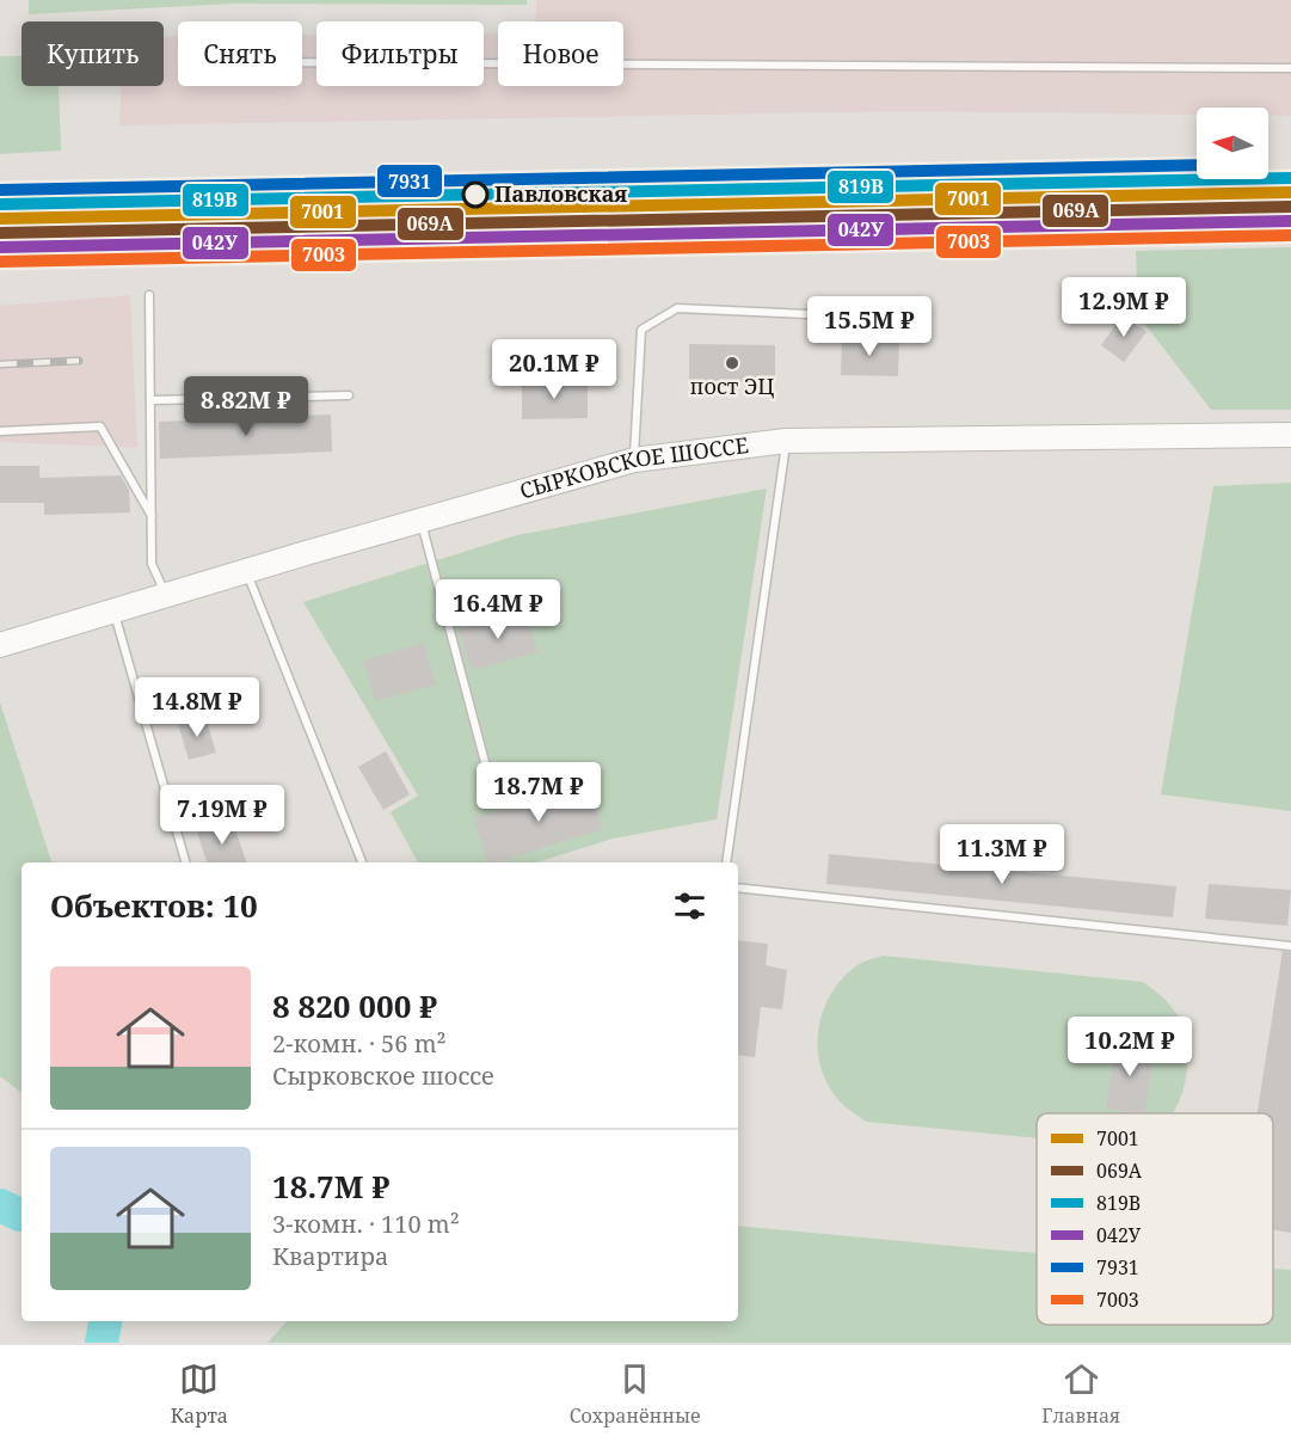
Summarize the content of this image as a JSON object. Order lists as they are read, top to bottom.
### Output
{
  "streets": {
    "main road": ["СЫРКОВСКОЕ ШОССЕ"]
  },
  "places": ["Павловская", "пост ЭЦ"],
  "lines": [
    "transit line 7931",
    "transit line 819В",
    "transit line 7001",
    "transit line 069А",
    "transit line 042У",
    "transit line 7003"
  ],
  "legend": [
    "7001",
    "069А",
    "819В",
    "042У",
    "7931",
    "7003"
  ],
  "north": "left",
  "page": {
    "chip": [
      "Купить",
      "Снять",
      "Фильтры",
      "Новое"
    ],
    "price": [
      "12.9M ₽",
      "15.5M ₽",
      "20.1M ₽",
      "8.82M ₽",
      "16.4M ₽",
      "14.8M ₽",
      "18.7M ₽",
      "7.19M ₽",
      "11.3M ₽",
      "10.2M ₽"
    ],
    "heading": "Объектов: 10",
    "list": [
      {
        "name": "8 820 000 ₽",
        "note": "2-комн. · 56 m² · Сырковское шоссе"
      },
      {
        "name": "18.7M ₽",
        "note": "3-комн. · 110 m² · Квартира"
      }
    ],
    "tabs": ["Карта", "Сохранённые", "Главная"]
  }
}
